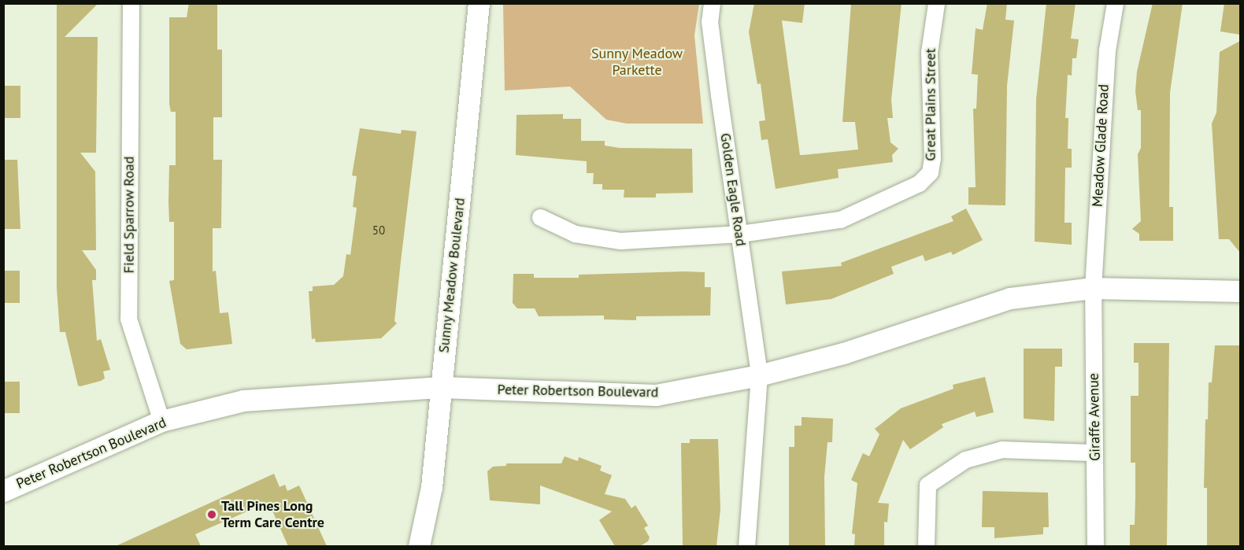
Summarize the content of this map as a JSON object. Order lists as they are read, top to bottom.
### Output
{
  "streets": {
    "street": [
      "Great Plains Street",
      "Meadow Glade Road",
      "Golden Eagle Road",
      "Field Sparrow Road",
      "Sunny Meadow Boulevard",
      "Peter Robertson Boulevard",
      "Giraffe Avenue"
    ]
  },
  "crossings": [
    ["Great Plains Street", "Golden Eagle Road"],
    ["Meadow Glade Road", "Peter Robertson Boulevard"],
    ["Meadow Glade Road", "Giraffe Avenue"],
    ["Golden Eagle Road", "Peter Robertson Boulevard"],
    ["Field Sparrow Road", "Peter Robertson Boulevard"],
    ["Sunny Meadow Boulevard", "Peter Robertson Boulevard"],
    ["Peter Robertson Boulevard", "Giraffe Avenue"]
  ],
  "parks": ["Sunny Meadow Parkette"],
  "places": ["Tall Pines Long Term Care Centre"],
  "house_numbers": ["50"]
}
